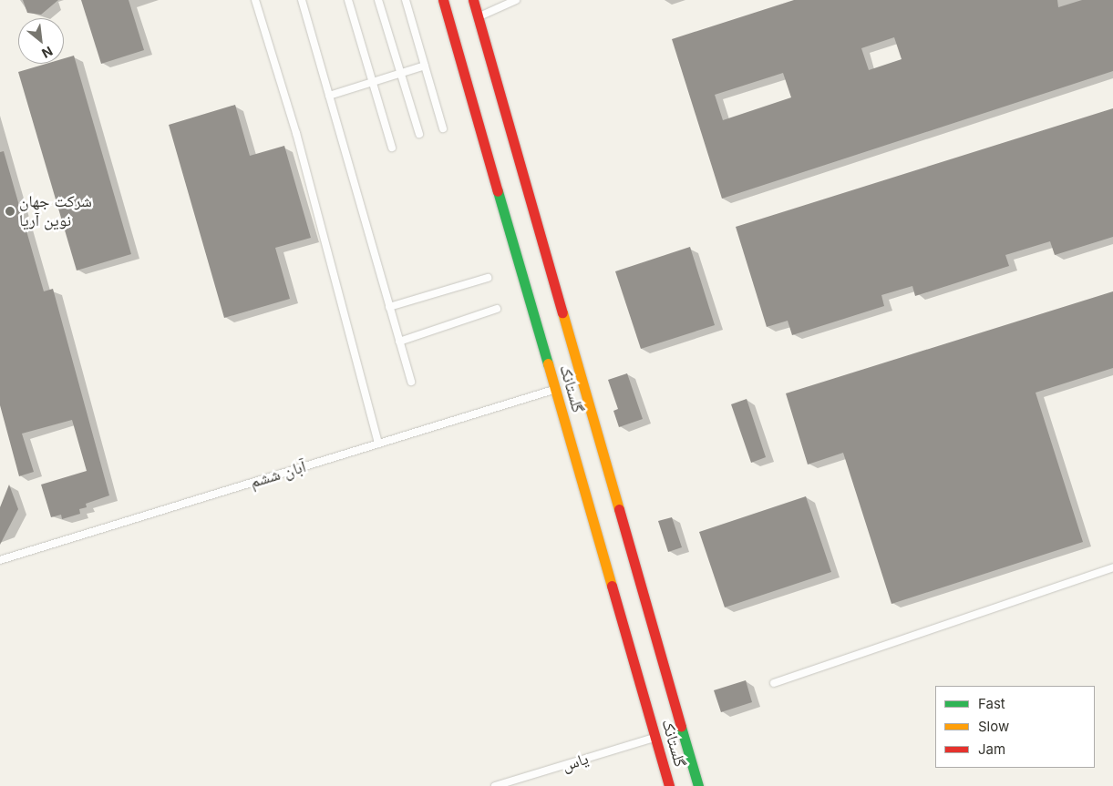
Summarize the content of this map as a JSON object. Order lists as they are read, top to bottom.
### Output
{
  "streets": {
    "street": ["گلستانک"],
    "lane": ["آبان ششم", "یاس"]
  },
  "crossings": [
    ["گلستانک", "آبان ششم"],
    ["گلستانک", "یاس"]
  ],
  "places": ["شرکت جهان نوین آریا"],
  "legend": ["Fast", "Slow", "Jam"],
  "north": "bottom right"
}
